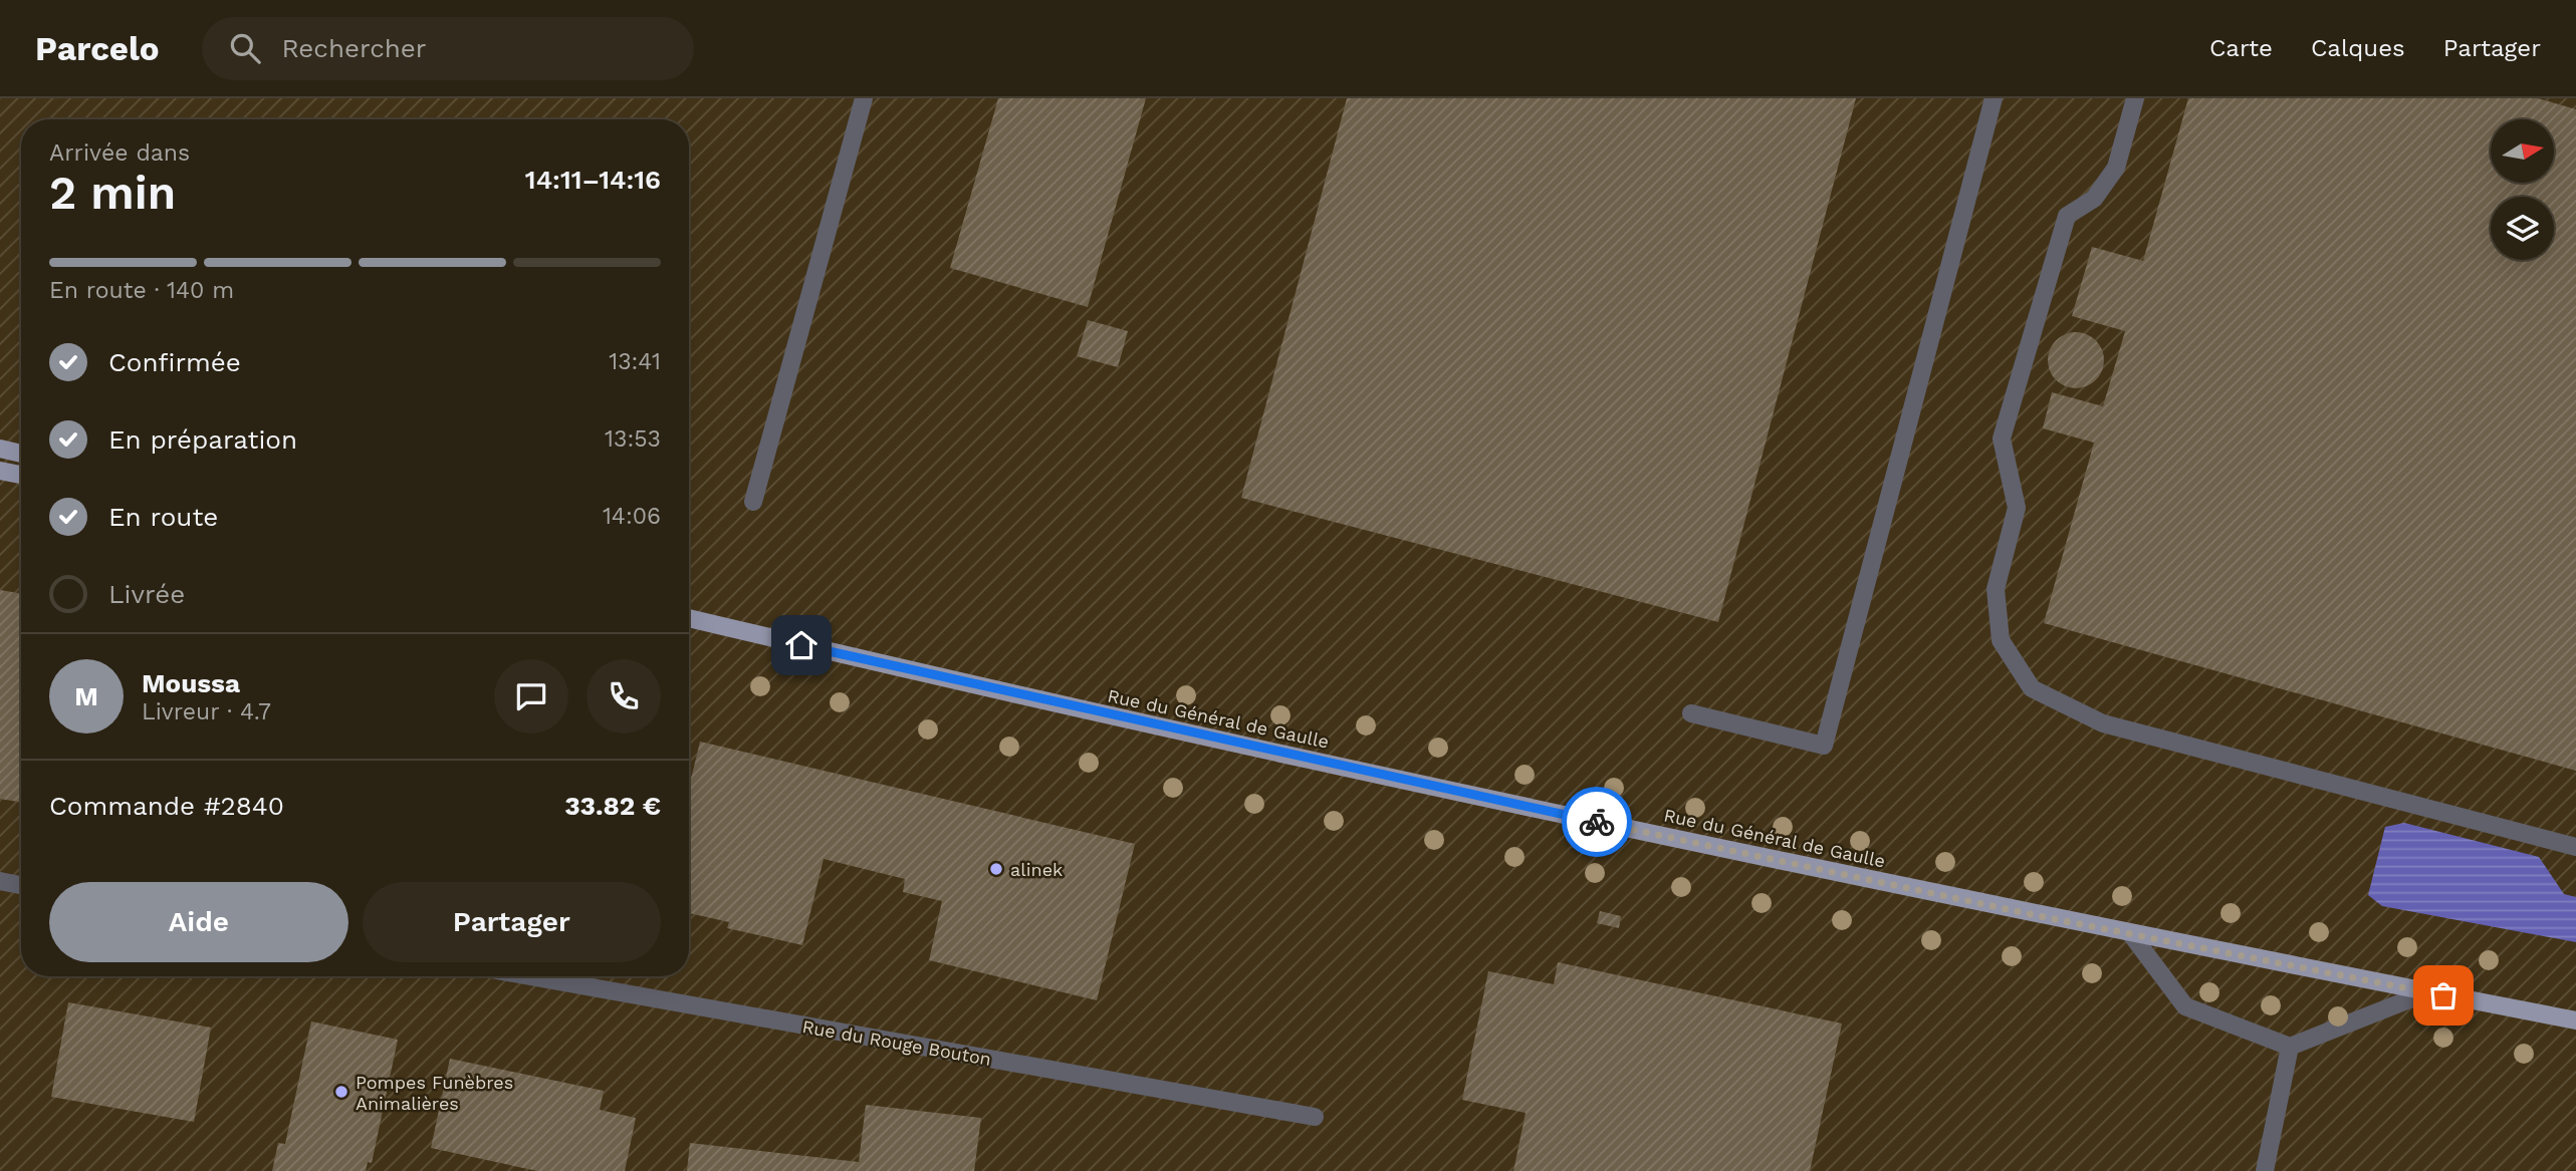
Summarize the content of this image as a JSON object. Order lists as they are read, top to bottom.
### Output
{
  "streets": {
    "main road": ["Rue du Général de Gaulle"],
    "street": ["Rue du Rouge Bouton"]
  },
  "places": ["alinek", "Pompes Funèbres Animalières"],
  "north": "right",
  "page": {
    "header": "Parcelo",
    "search": "Rechercher",
    "nav": ["Carte", "Calques", "Partager"],
    "heading": ["2 min", "Arrivée dans", "14:11–14:16"],
    "panel": [
      "Moussa",
      "Livreur · 4.7",
      "Commande #2840",
      "33.82 €"
    ],
    "bar": "En route · 140 m",
    "list": [
      ["Confirmée", "13:41"],
      ["En préparation", "13:53"],
      ["En route", "14:06"],
      "Livrée"
    ],
    "round": "M",
    "buttons": ["Aide", "Partager"]
  }
}
